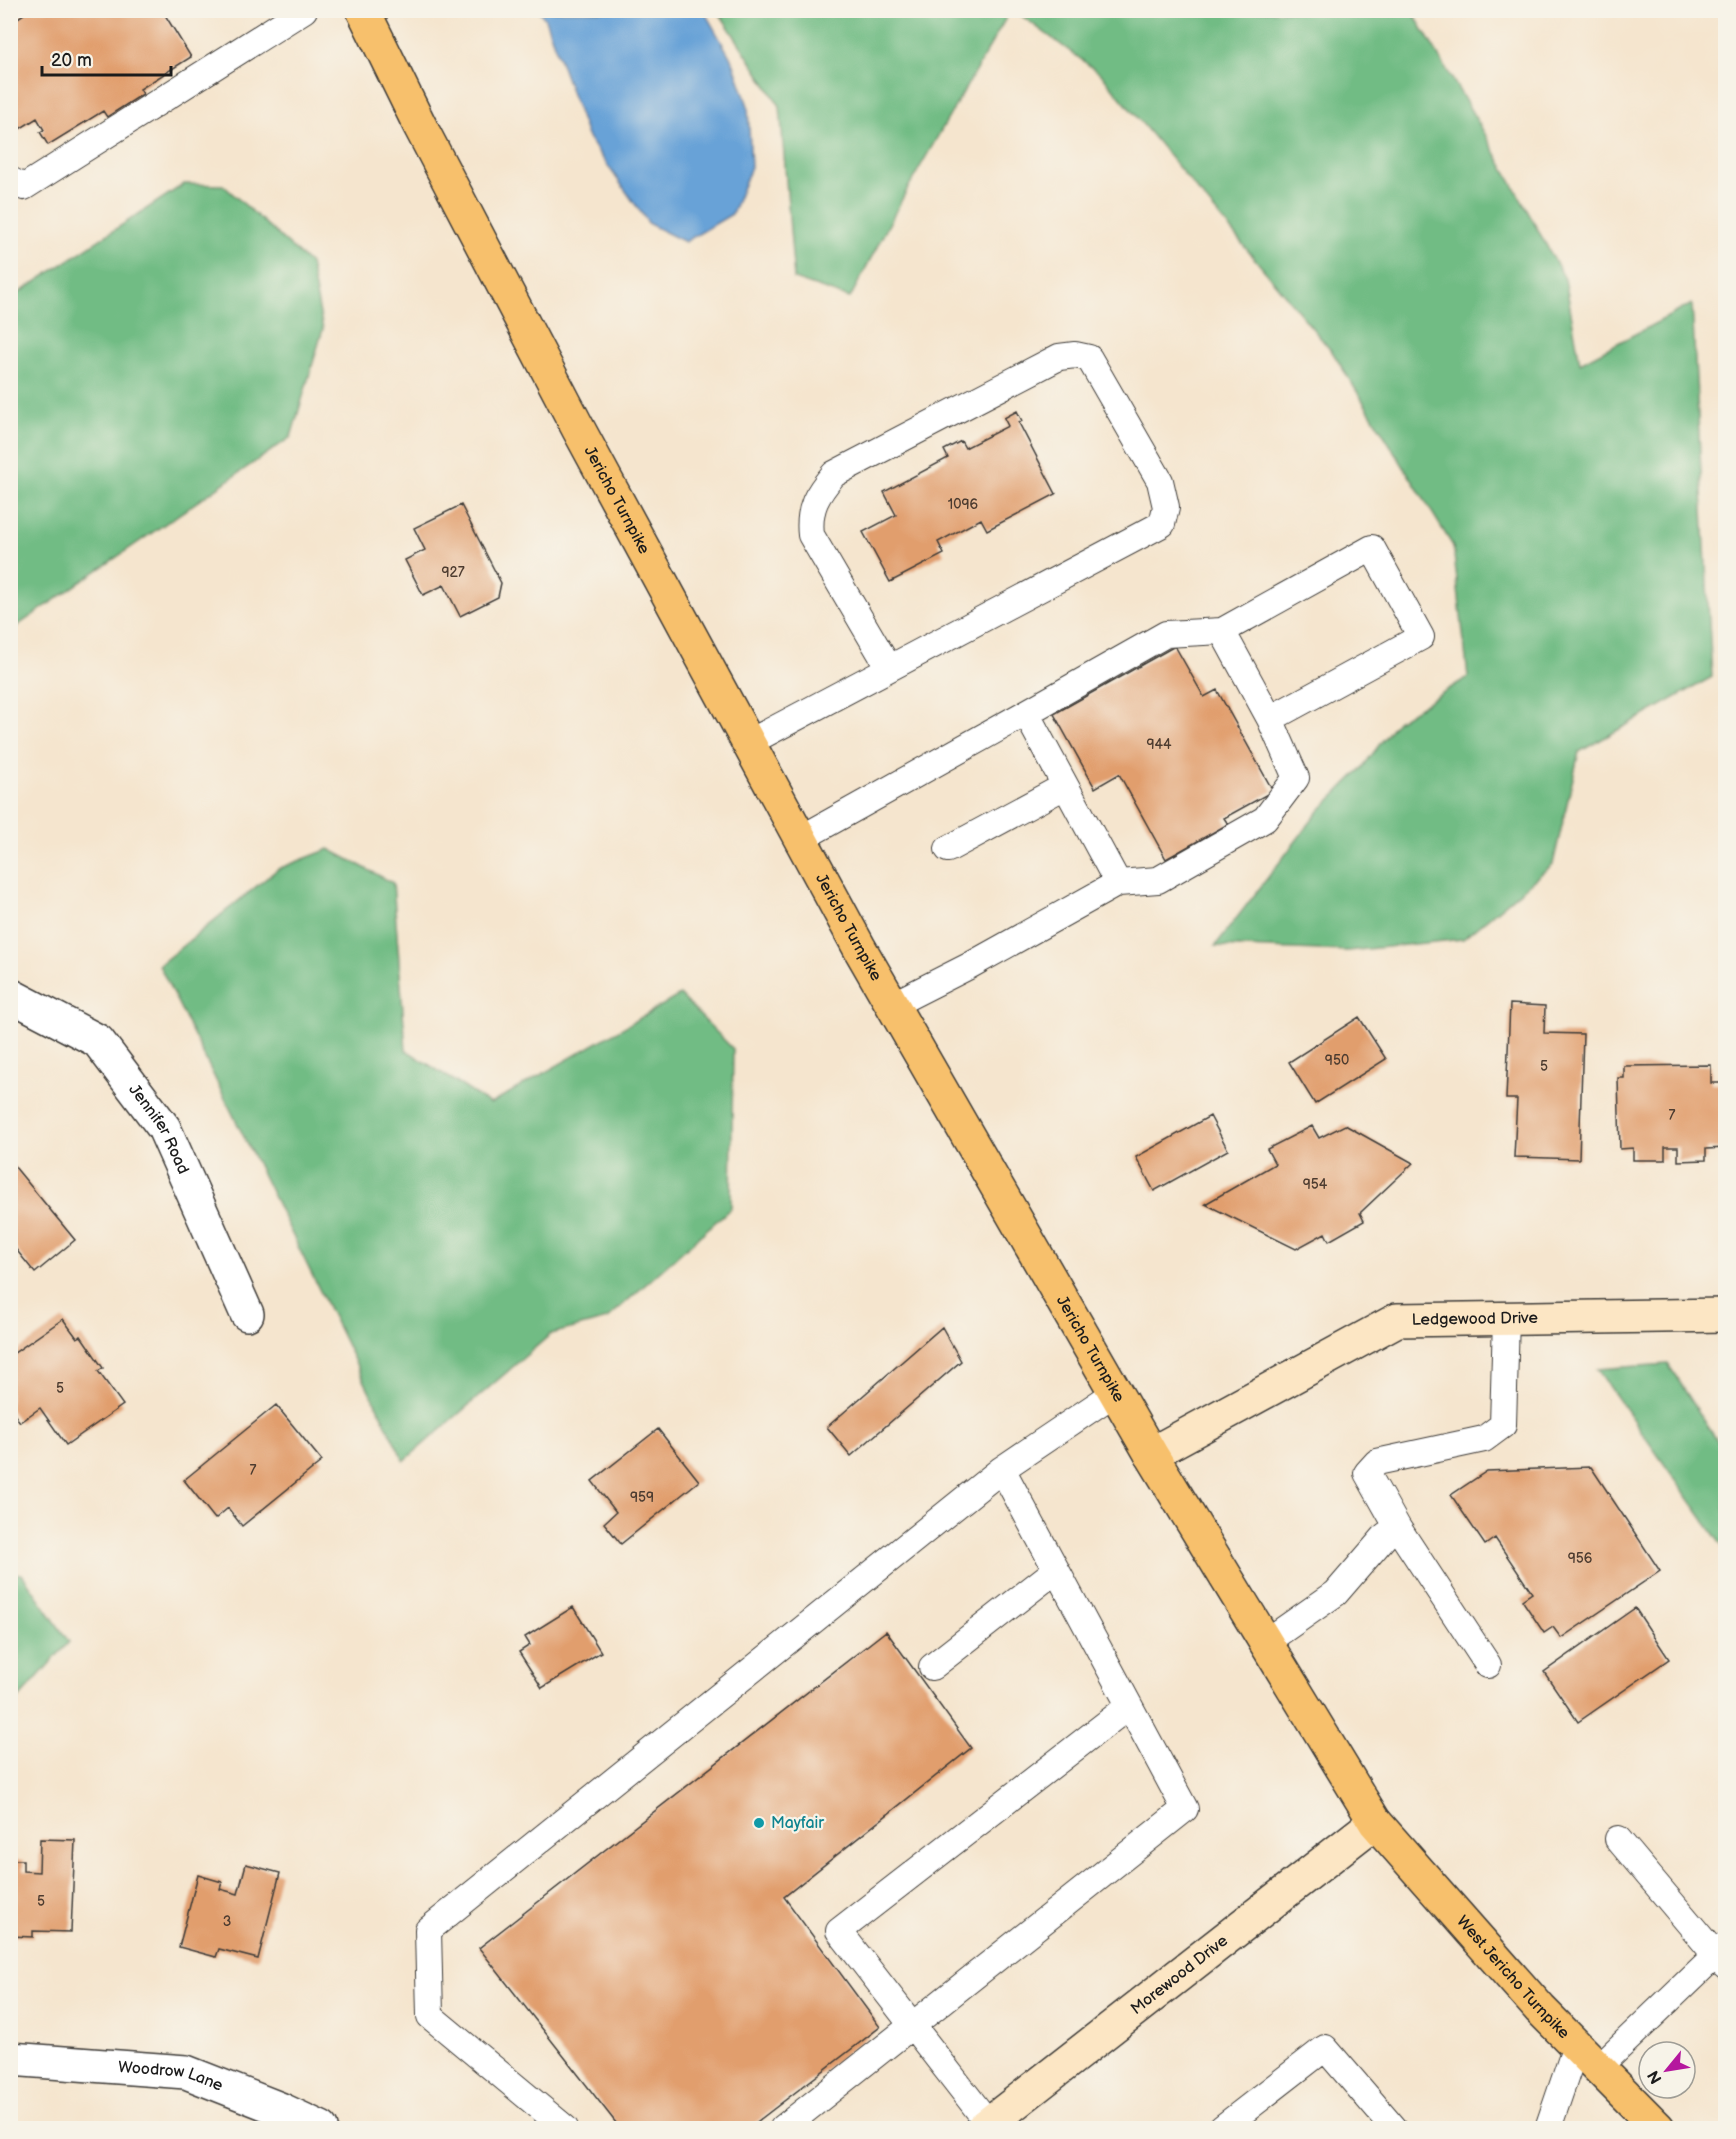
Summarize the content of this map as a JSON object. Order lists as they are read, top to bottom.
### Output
{
  "streets": {
    "main road": ["Jericho Turnpike", "West Jericho Turnpike"],
    "street": [
      "Jennifer Road",
      "Ledgewood Drive",
      "Morewood Drive",
      "Woodrow Lane"
    ]
  },
  "crossings": [
    ["Jericho Turnpike", "Ledgewood Drive"],
    ["Jericho Turnpike", "Morewood Drive"],
    ["Jericho Turnpike", "West Jericho Turnpike"],
    ["Morewood Drive", "West Jericho Turnpike"]
  ],
  "places": ["Mayfair"],
  "house_numbers": [
    "1096",
    "927",
    "944",
    "950",
    "5",
    "7",
    "954",
    "5",
    "7",
    "959",
    "956",
    "5",
    "3"
  ],
  "scale_bar": "20 m",
  "north": "bottom left"
}
